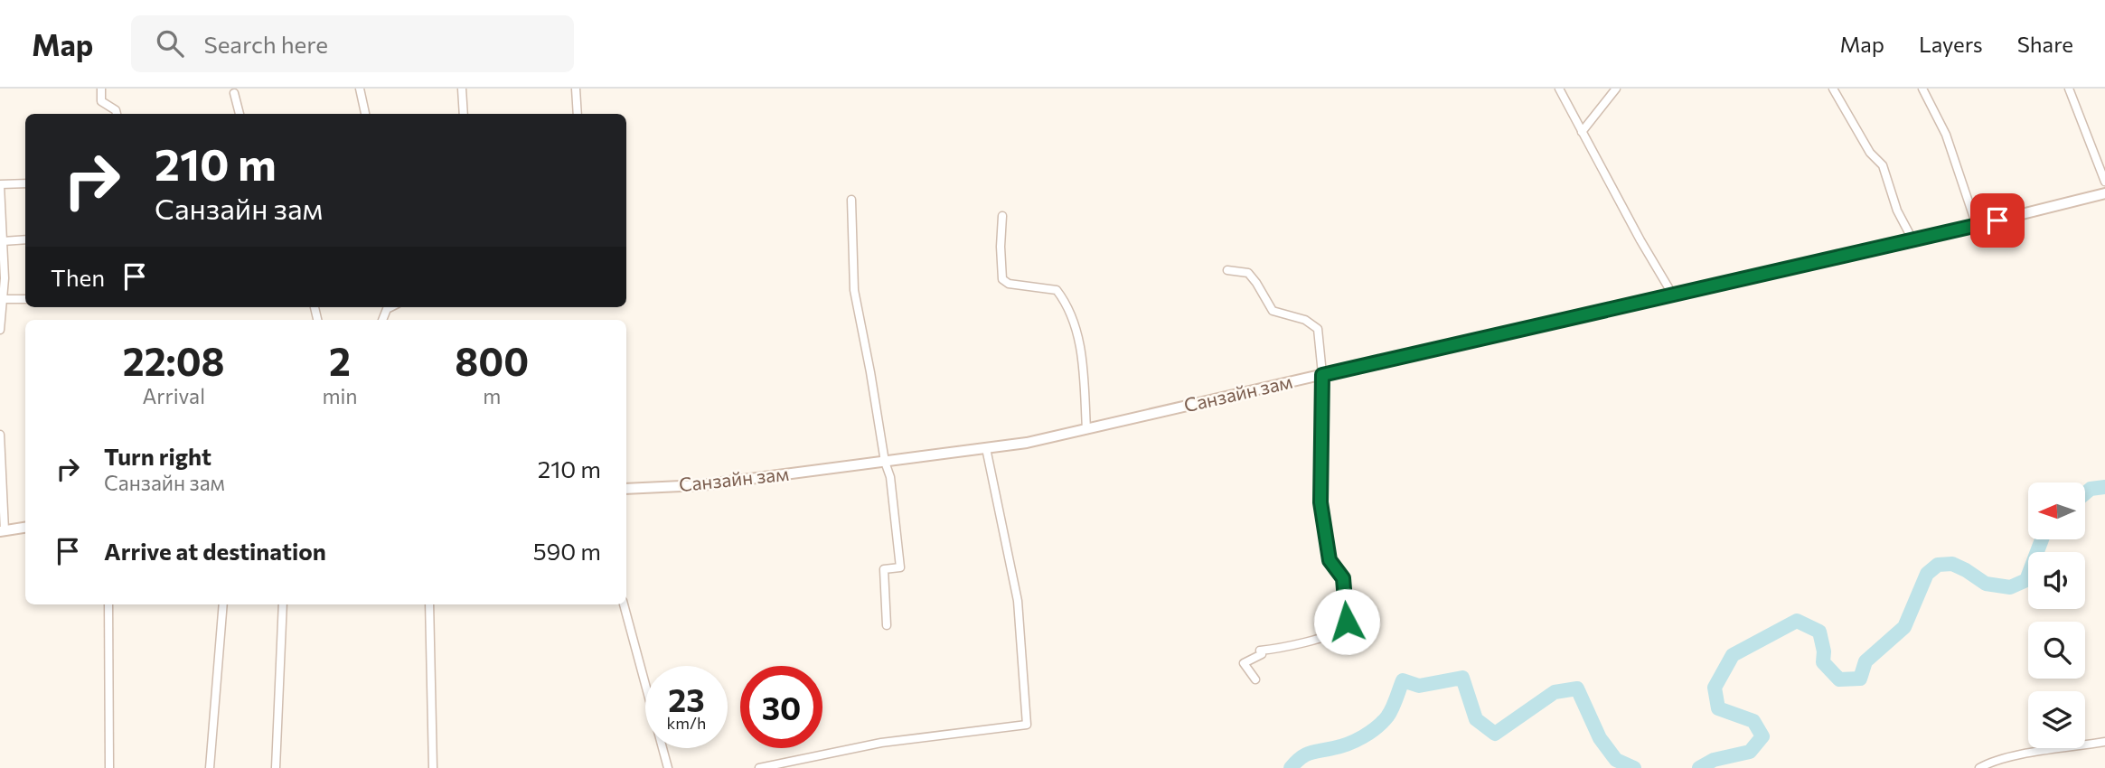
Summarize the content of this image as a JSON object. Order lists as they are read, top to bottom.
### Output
{
  "streets": {
    "main road": ["Санзайн зам"]
  },
  "north": "left",
  "page": {
    "header": "Map",
    "search": "Search here",
    "nav": ["Map", "Layers", "Share"],
    "turn": ["210 m", "Санзайн зам"],
    "then": "Then",
    "eta": [
      "22:08",
      "Arrival",
      "2",
      "min",
      "800",
      "m"
    ],
    "list": [
      {
        "name": "Turn right",
        "note": "Санзайн зам",
        "value": "210 m"
      },
      {
        "name": "Arrive at destination",
        "value": "590 m"
      }
    ],
    "speed": "23 km/h",
    "limit": "30"
  }
}
